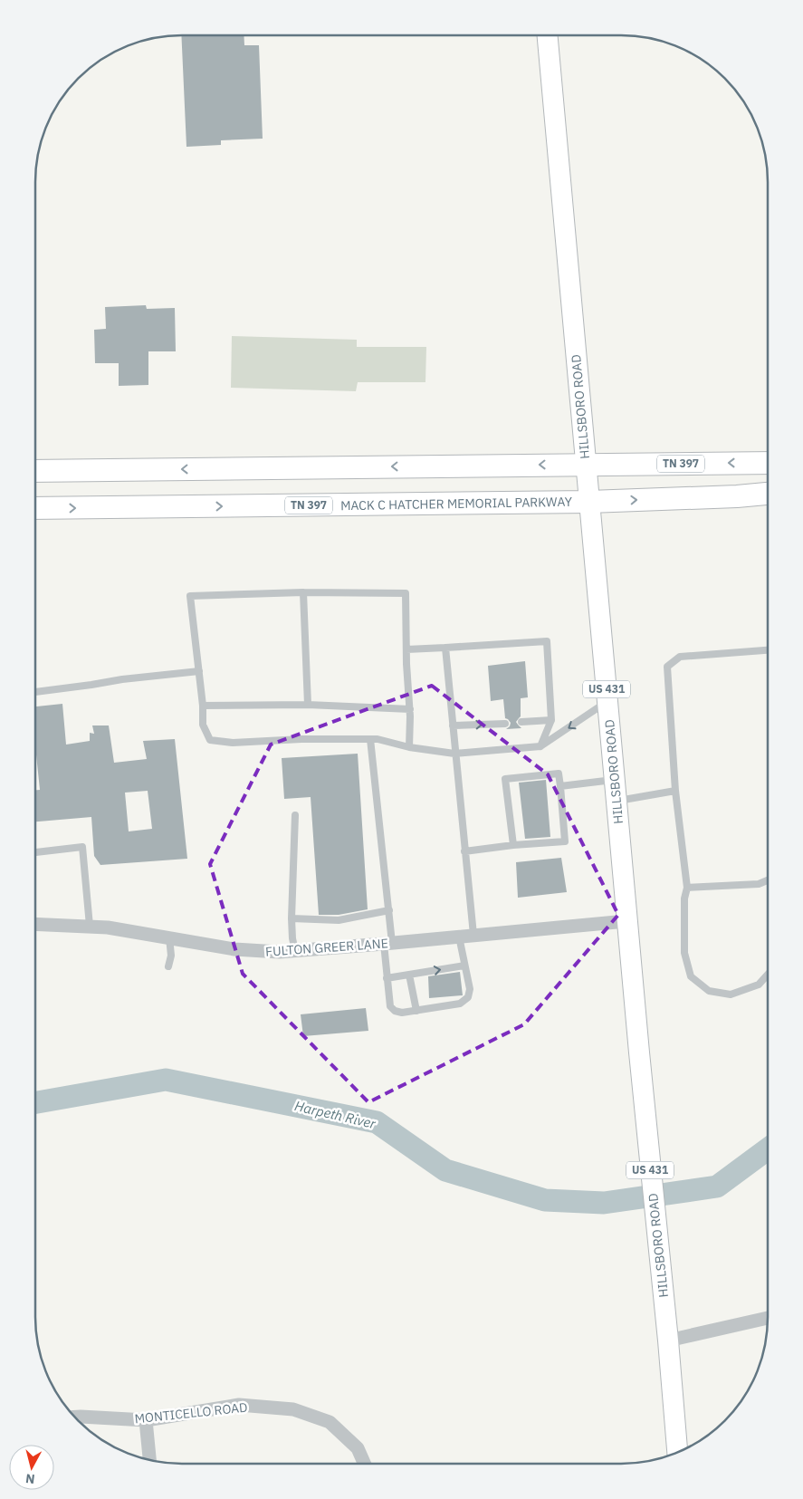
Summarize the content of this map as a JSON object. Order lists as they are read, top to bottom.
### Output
{
  "streets": {
    "highway": ["TN 397", "MACK C HATCHER MEMORIAL PARKWAY"],
    "main road": ["HILLSBORO ROAD", "US 431"],
    "street": ["FULTON GREER LANE", "MONTICELLO ROAD"]
  },
  "crossings": [
    ["HILLSBORO ROAD", "TN 397"],
    ["HILLSBORO ROAD", "MACK C HATCHER MEMORIAL PARKWAY"],
    ["HILLSBORO ROAD", "FULTON GREER LANE"]
  ],
  "water": ["Harpeth River"],
  "north": "bottom"
}
